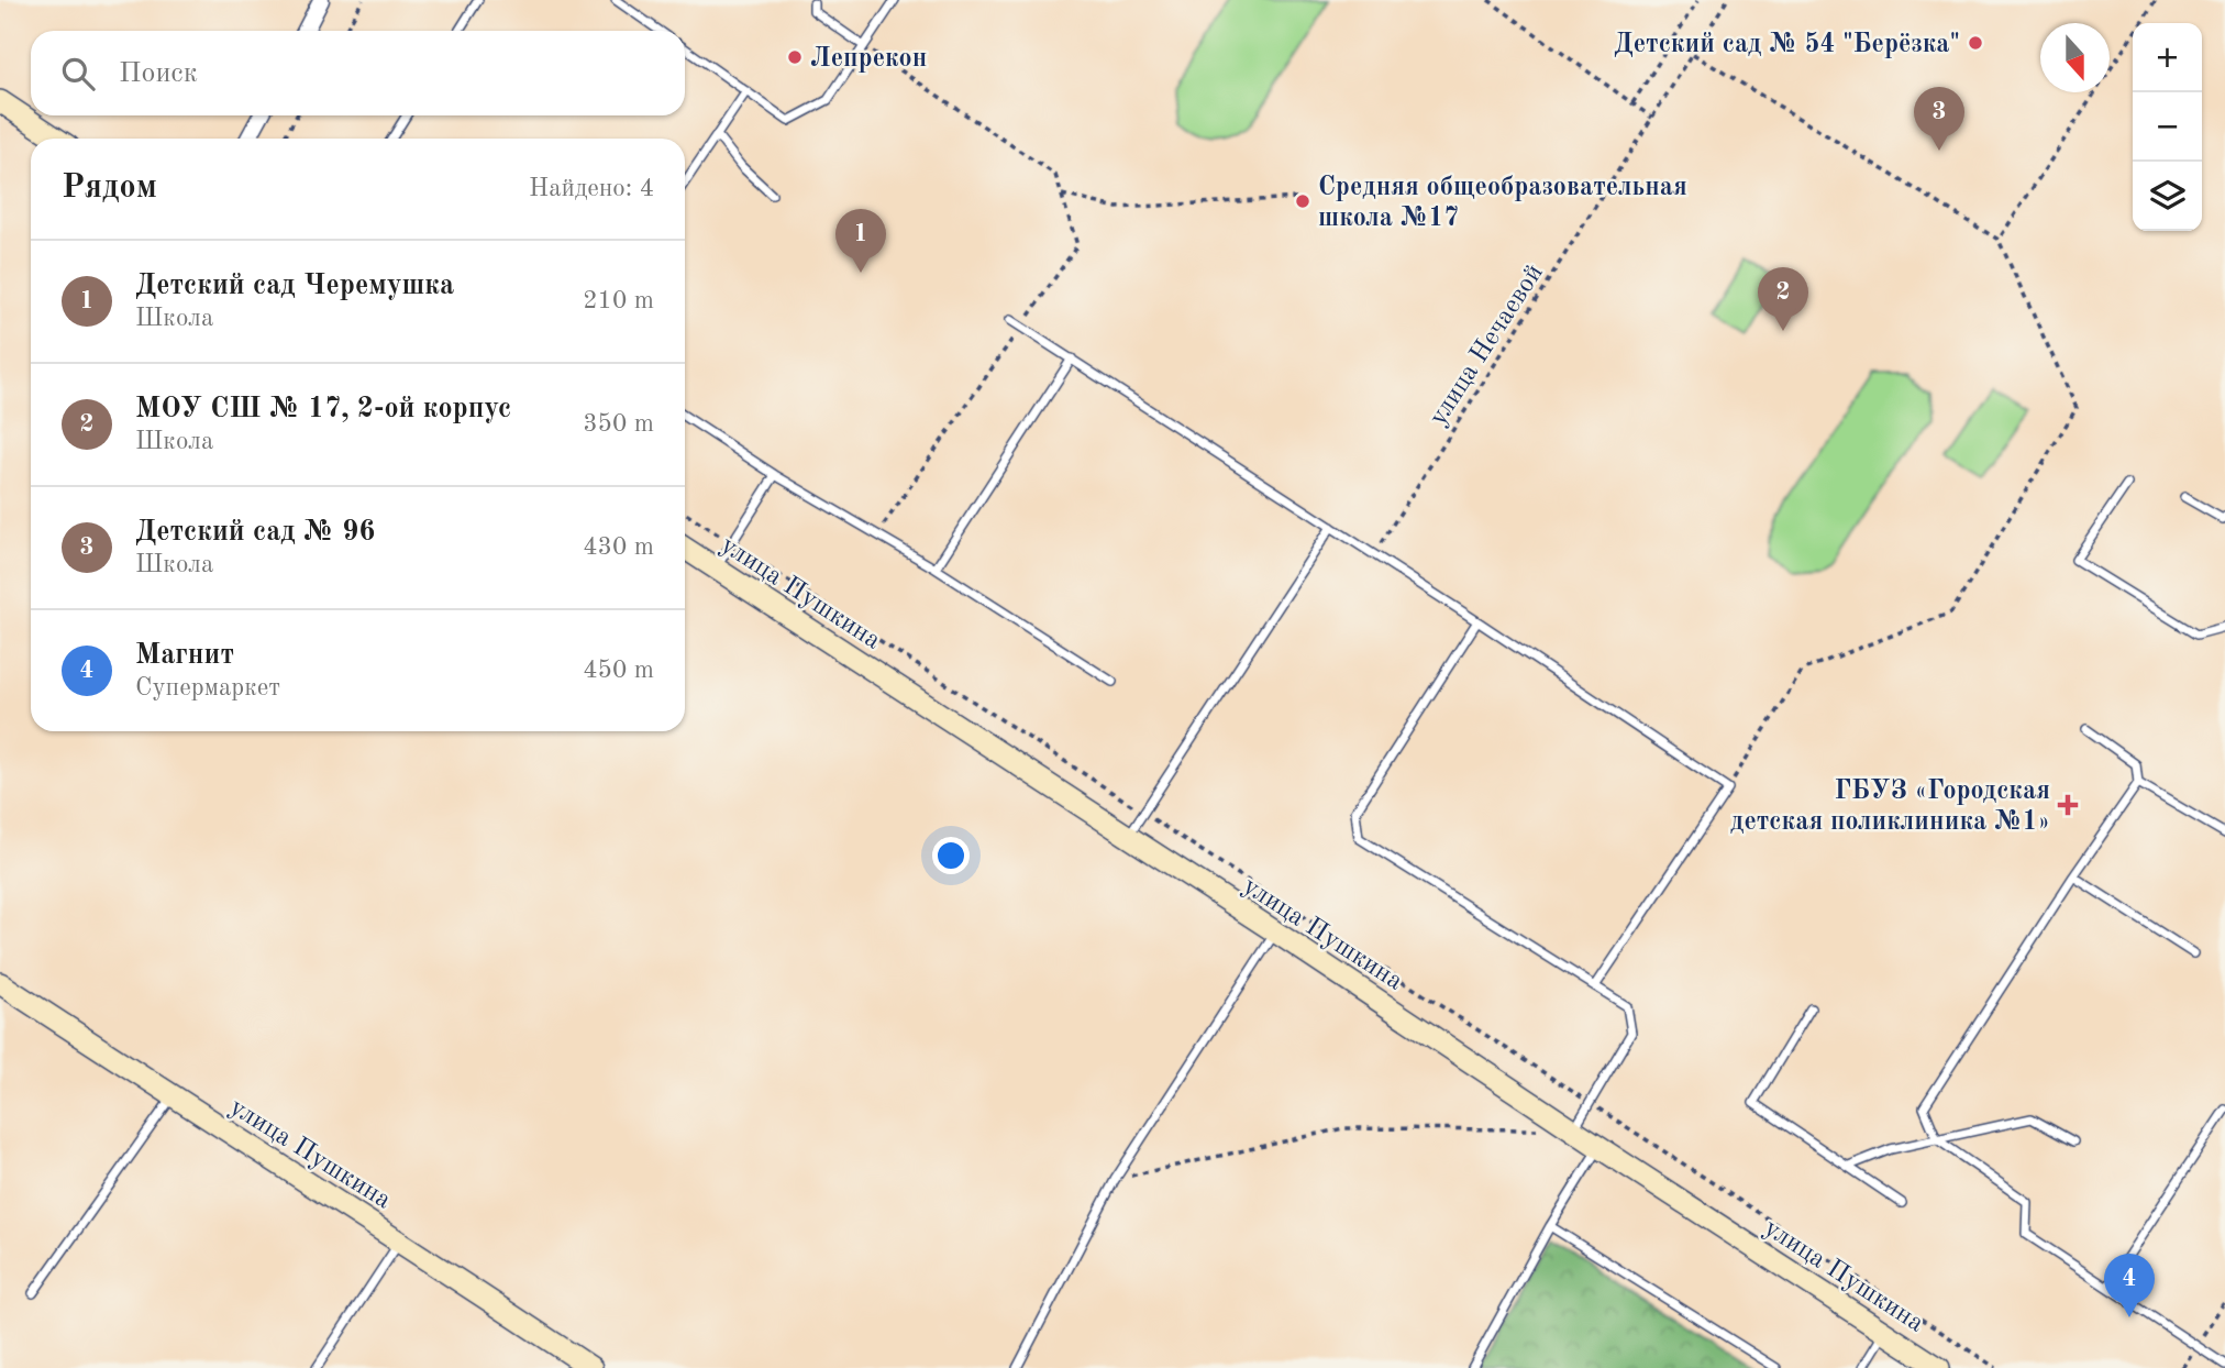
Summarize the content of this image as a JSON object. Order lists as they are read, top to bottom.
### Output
{
  "streets": {
    "street": ["улица Пушкина"],
    "path": ["улица Нечаевой"]
  },
  "places": {
    "other": ["Детский сад № 54 \"Берёзка\"", "Лепрекон", "Средняя общеобразовательная школа №17"],
    "health": ["ГБУЗ «Городская детская поликлиника №1»"]
  },
  "north": "bottom",
  "page": {
    "map_buttons": ["+", "−"],
    "search": "Поиск",
    "pins": [
      "3",
      "1",
      "2",
      "4"
    ],
    "heading": ["Рядом", "Найдено: 4"],
    "list": [
      {
        "mark": "1",
        "name": "Детский сад Черемушка",
        "note": "Школа",
        "value": "210 m"
      },
      {
        "mark": "2",
        "name": "МОУ СШ № 17, 2-ой корпус",
        "note": "Школа",
        "value": "350 m"
      },
      {
        "mark": "3",
        "name": "Детский сад № 96",
        "note": "Школа",
        "value": "430 m"
      },
      {
        "mark": "4",
        "name": "Магнит",
        "note": "Супермаркет",
        "value": "450 m"
      }
    ]
  }
}
